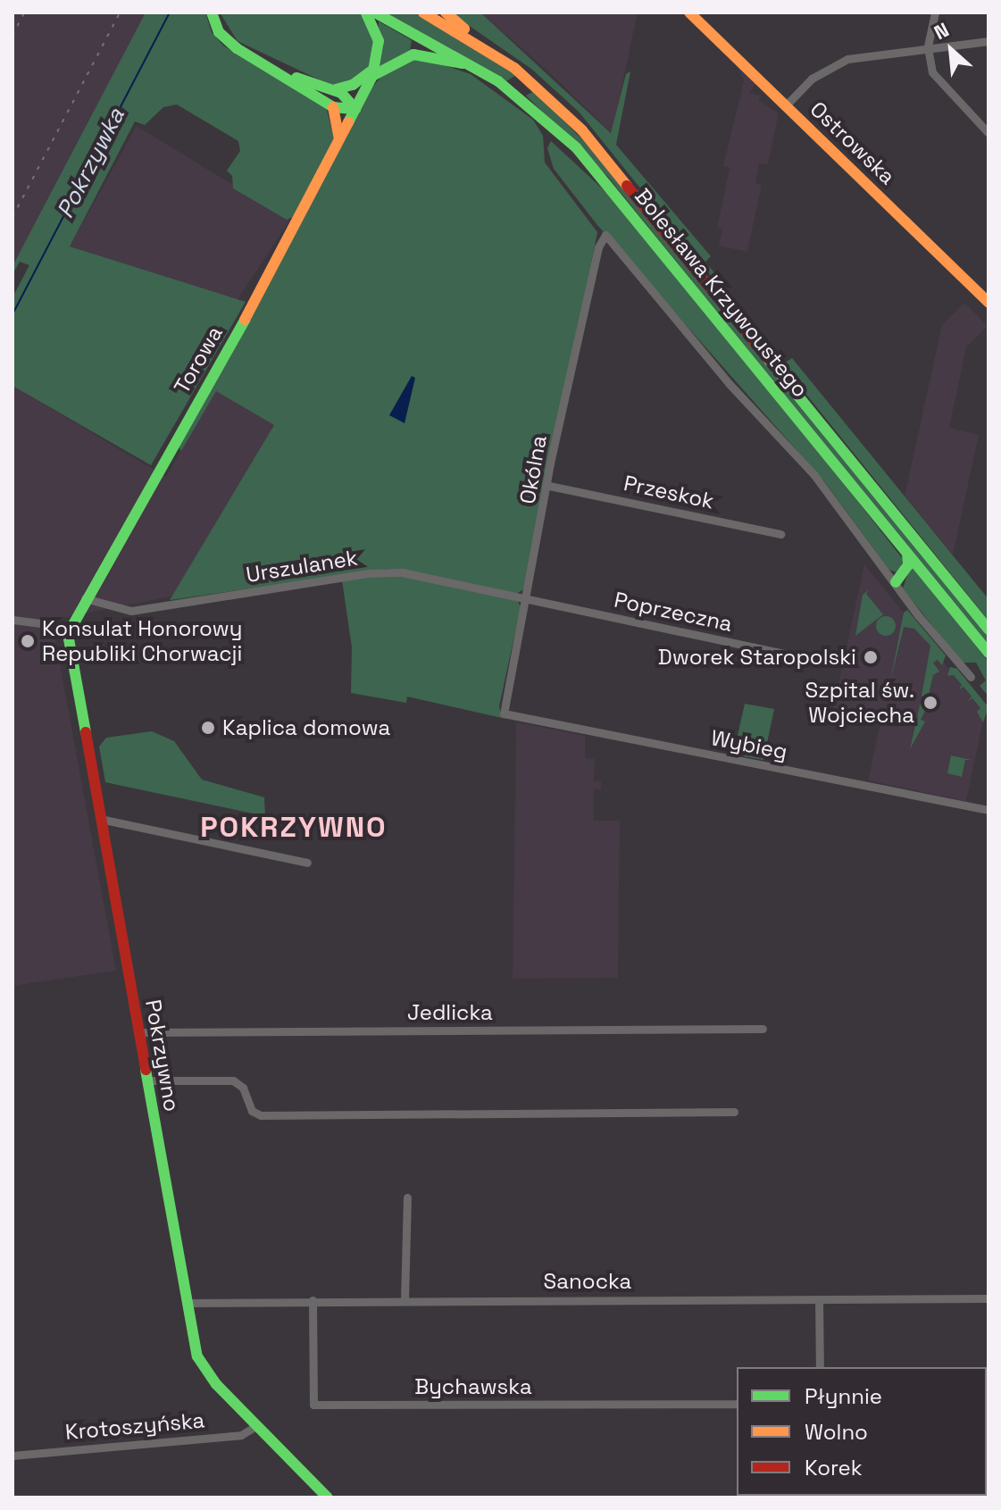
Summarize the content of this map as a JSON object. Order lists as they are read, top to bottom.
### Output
{
  "streets": {
    "street": [
      "Ostrowska",
      "Bolesława Krzywoustego",
      "Torowa",
      "Okólna",
      "Przeskok",
      "Urszulanek",
      "Poprzeczna",
      "Wybieg",
      "Jedlicka",
      "Pokrzywno",
      "Sanocka",
      "Bychawska",
      "Krotoszyńska"
    ]
  },
  "crossings": [
    ["Torowa", "Urszulanek"],
    ["Torowa", "Pokrzywno"],
    ["Okólna", "Przeskok"],
    ["Okólna", "Urszulanek"],
    ["Okólna", "Poprzeczna"],
    ["Okólna", "Wybieg"],
    ["Urszulanek", "Poprzeczna"],
    ["Jedlicka", "Pokrzywno"],
    ["Pokrzywno", "Sanocka"],
    ["Pokrzywno", "Krotoszyńska"],
    ["Sanocka", "Bychawska"]
  ],
  "districts": ["POKRZYWNO"],
  "water": ["Pokrzywka"],
  "places": [
    "Konsulat Honorowy Republiki Chorwacji",
    "Dworek Staropolski",
    "Szpital św. Wojciecha",
    "Kaplica domowa"
  ],
  "legend": ["Płynnie", "Wolno", "Korek"],
  "north": "top left"
}
